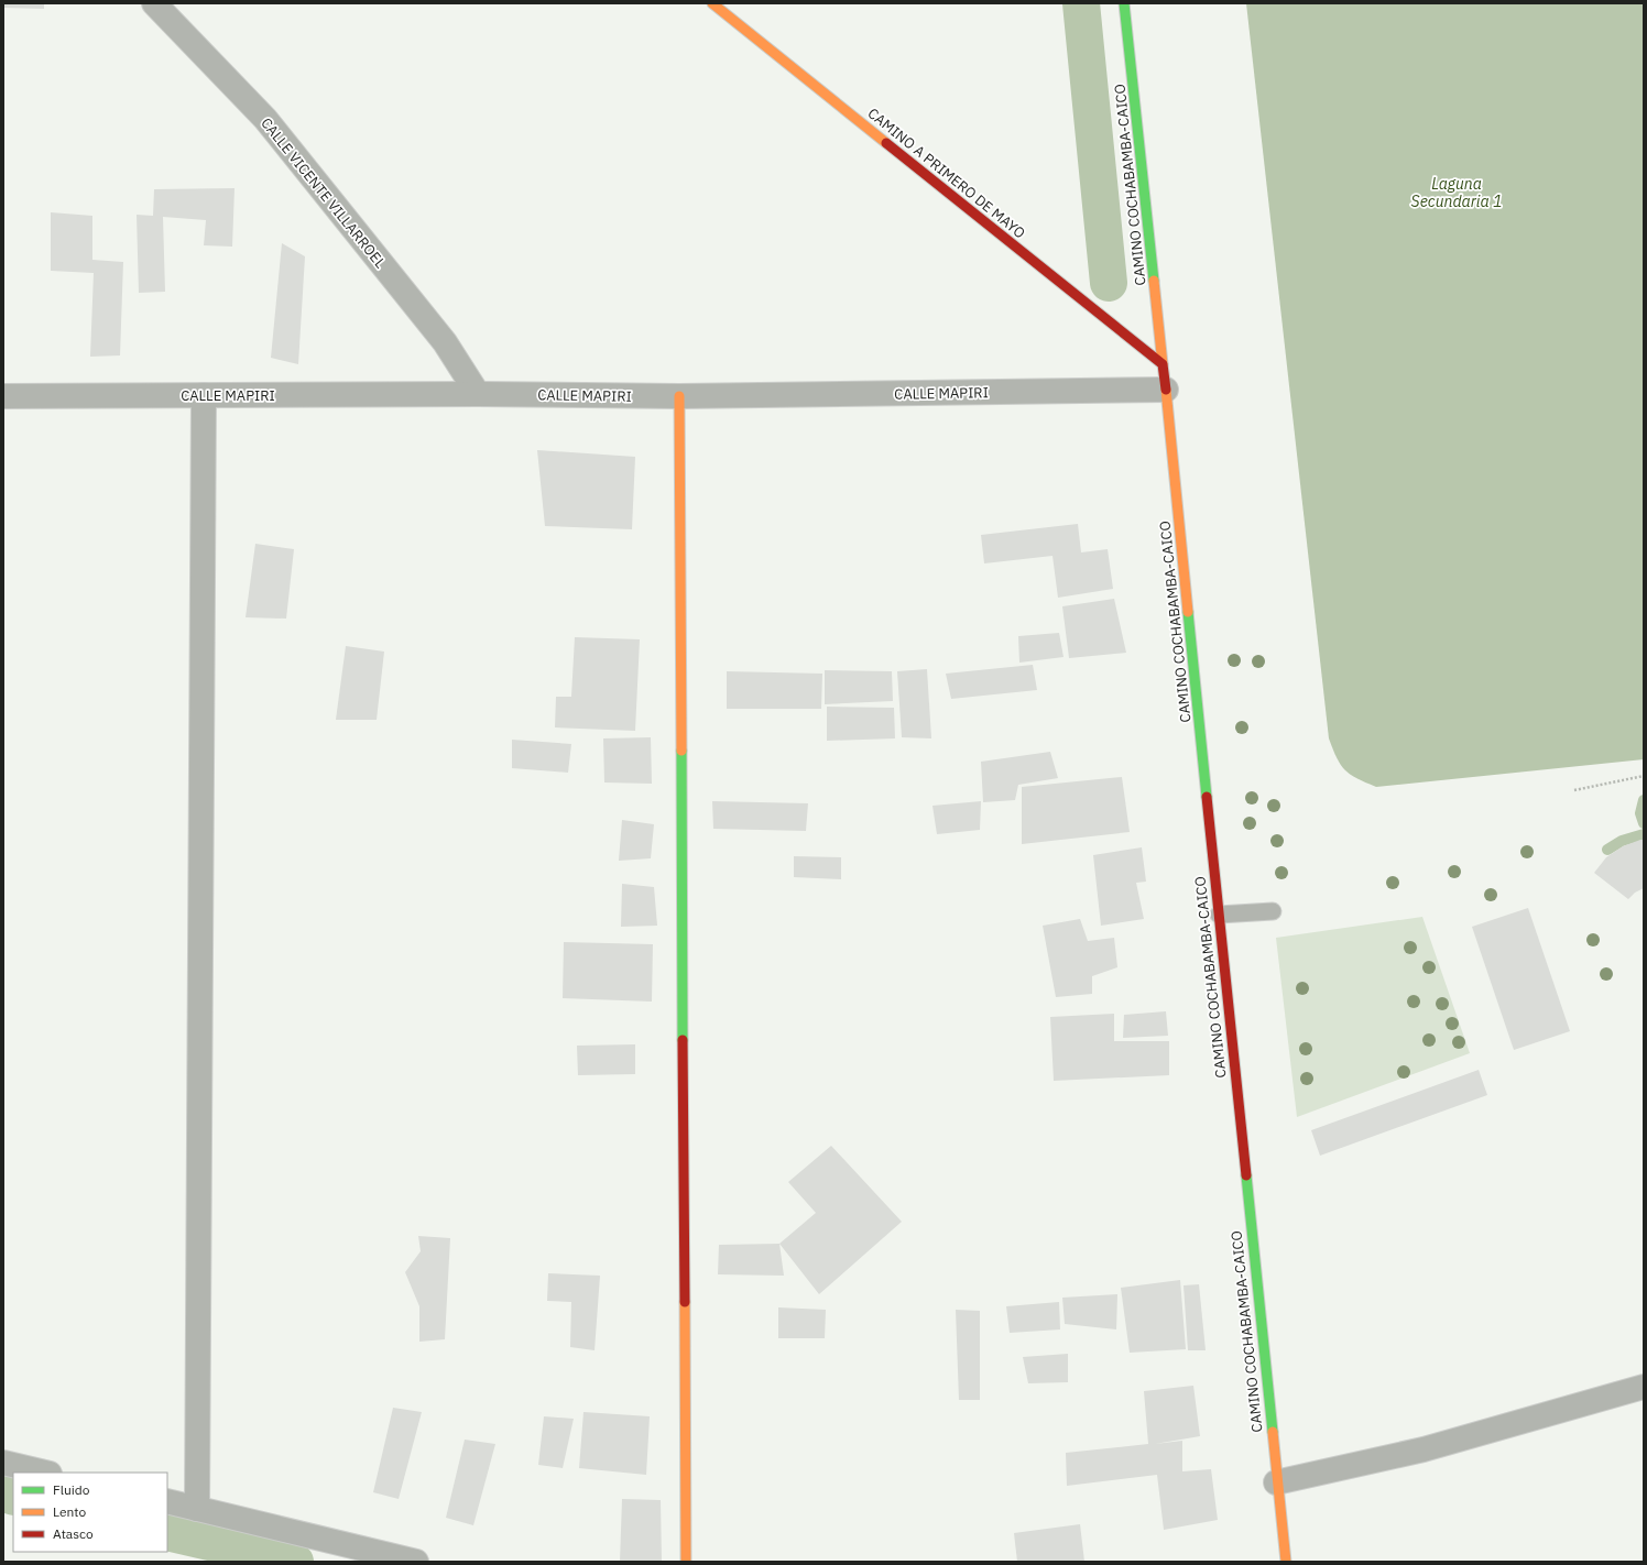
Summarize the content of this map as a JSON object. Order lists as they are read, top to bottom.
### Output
{
  "streets": {
    "main road": ["CAMINO A PRIMERO DE MAYO", "CAMINO COCHABAMBA-CAICO"],
    "street": ["CALLE VICENTE VILLARROEL", "CALLE MAPIRI"]
  },
  "crossings": [
    ["CAMINO A PRIMERO DE MAYO", "CAMINO COCHABAMBA-CAICO"],
    ["CAMINO COCHABAMBA-CAICO", "CALLE MAPIRI"],
    ["CALLE VICENTE VILLARROEL", "CALLE MAPIRI"]
  ],
  "water": ["Laguna Secundaria 1"],
  "legend": ["Fluido", "Lento", "Atasco"]
}
